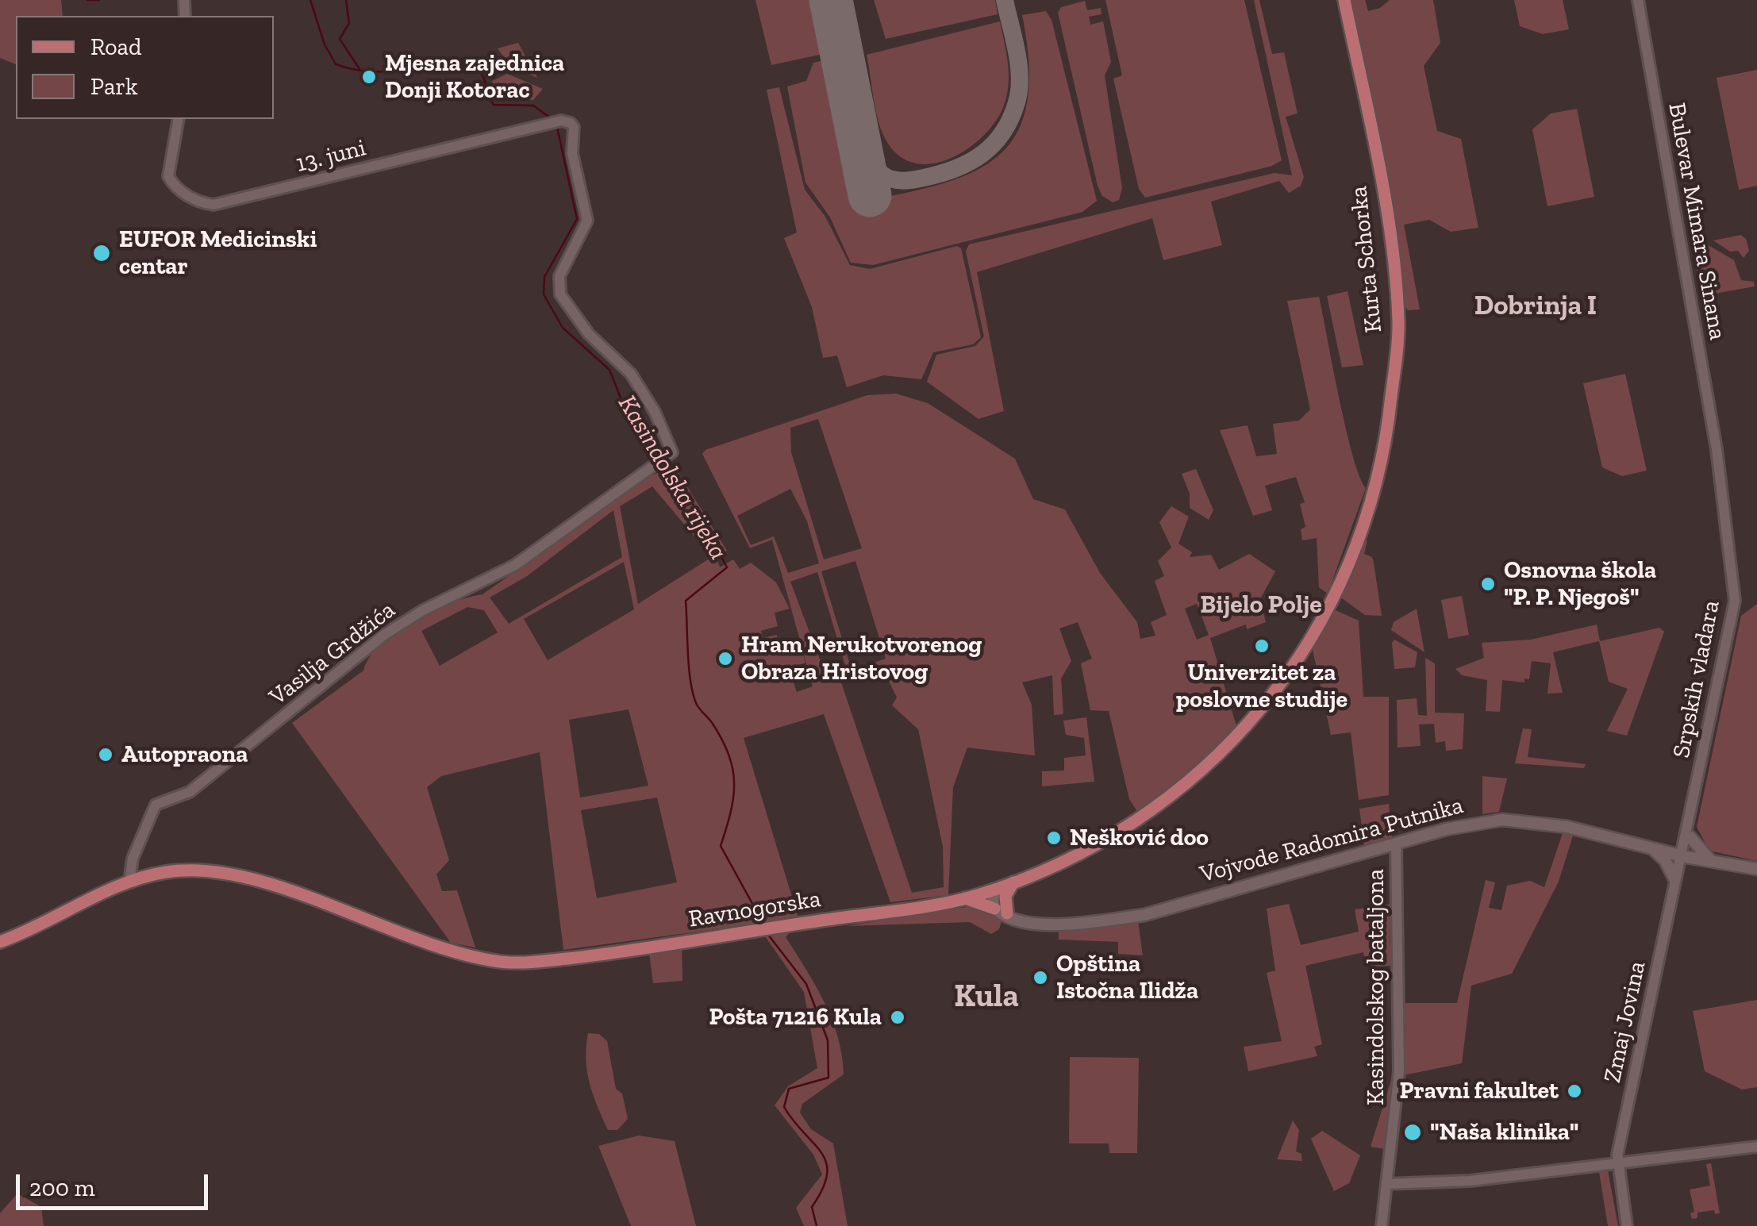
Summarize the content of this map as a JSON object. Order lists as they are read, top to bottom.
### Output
{
  "streets": {
    "main road": ["Kurta Schorka", "Vojvode Radomira Putnika", "Ravnogorska"],
    "street": [
      "13. juni",
      "Bulevar Mimara Sinana",
      "Vasilja Grdžića",
      "Srpskih vladara",
      "Kasindolskog bataljona",
      "Zmaj Jovina"
    ]
  },
  "crossings": [
    ["13. juni", "Vasilja Grdžića"],
    ["Bulevar Mimara Sinana", "Srpskih vladara"],
    ["Kurta Schorka", "Ravnogorska"],
    ["Vasilja Grdžića", "Ravnogorska"],
    ["Srpskih vladara", "Vojvode Radomira Putnika"],
    ["Srpskih vladara", "Zmaj Jovina"],
    ["Vojvode Radomira Putnika", "Kasindolskog bataljona"],
    ["Vojvode Radomira Putnika", "Zmaj Jovina"]
  ],
  "districts": ["Dobrinja I", "Bijelo Polje", "Kula"],
  "water": ["Kasindolska rijeka"],
  "places": [
    "Mjesna zajednica Donji Kotorac",
    "EUFOR Medicinski centar",
    "Osnovna škola \"P. P. Njegoš\"",
    "Univerzitet za poslovne studije",
    "Hram Nerukotvorenog Obraza Hristovog",
    "Autopraona",
    "Nešković doo",
    "Opština Istočna Ilidža",
    "Pošta 71216 Kula",
    "Pravni fakultet",
    "\"Naša klinika\""
  ],
  "legend": ["Road", "Park"],
  "scale_bar": "200 m"
}
